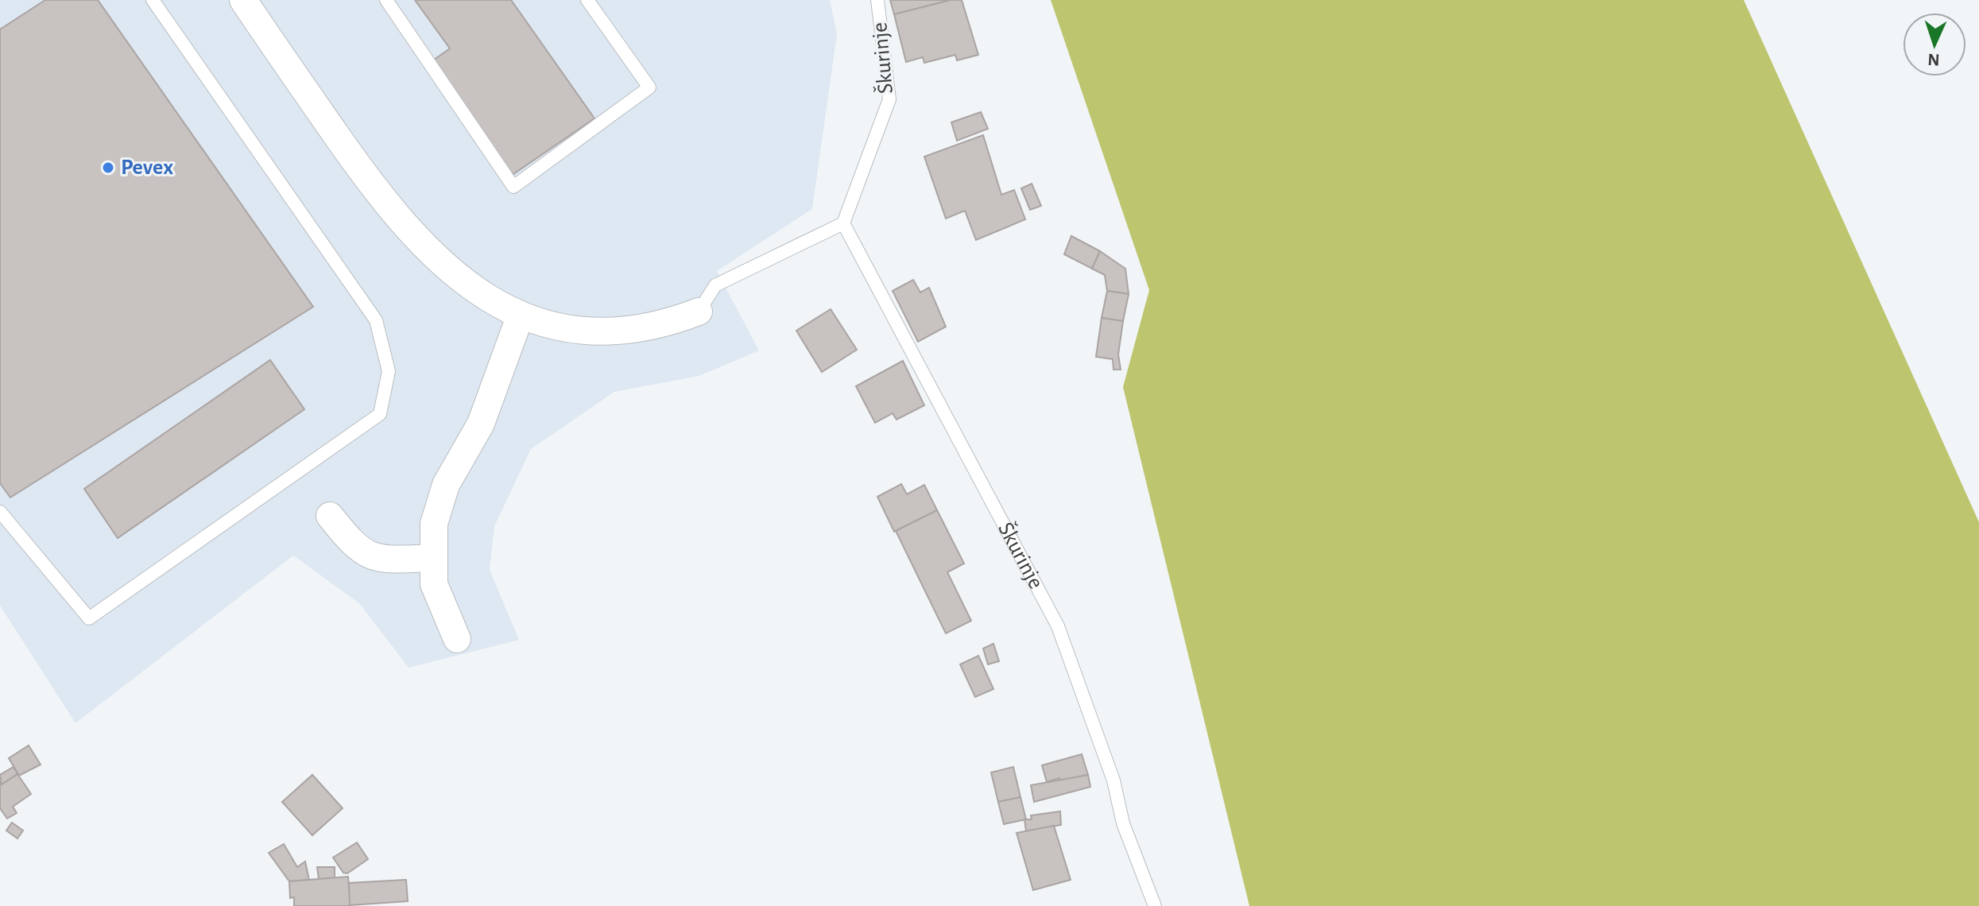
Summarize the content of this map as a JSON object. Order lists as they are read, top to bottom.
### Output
{
  "streets": {
    "lane": ["Škurinje"]
  },
  "places": ["Pevex"],
  "north": "bottom"
}
